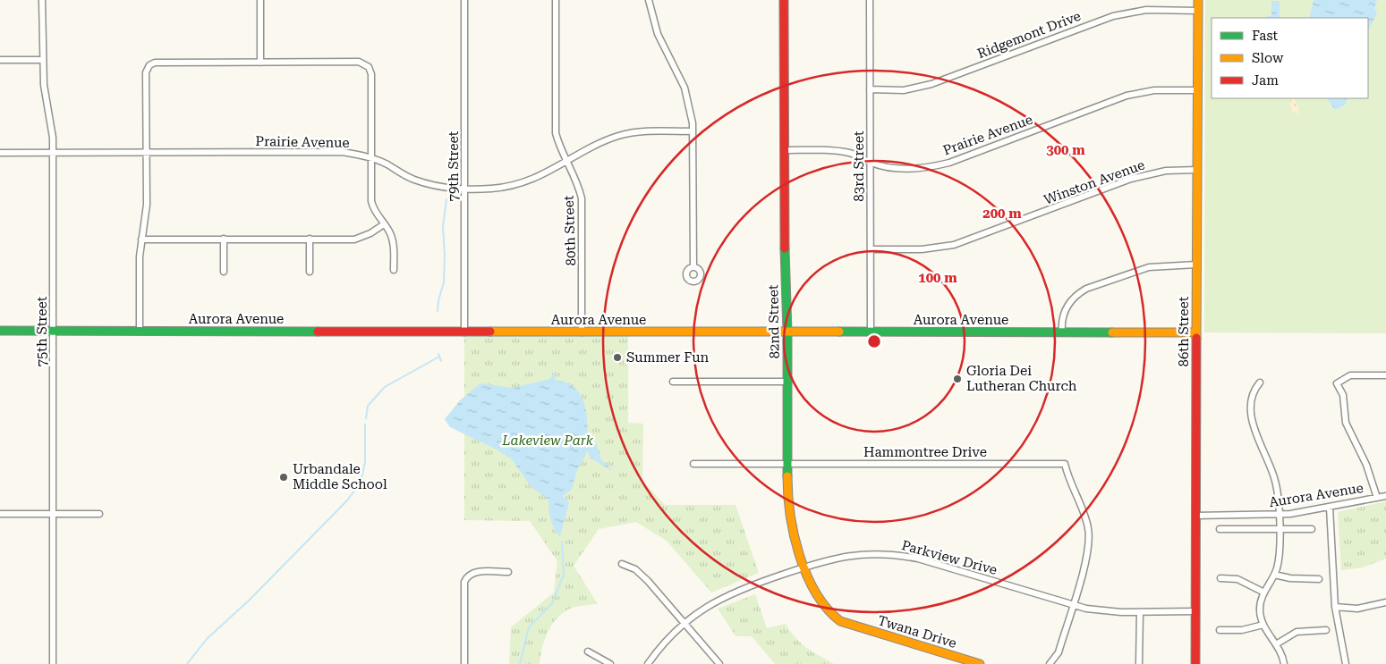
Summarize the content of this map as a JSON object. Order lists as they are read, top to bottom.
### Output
{
  "streets": {
    "street": [
      "Ridgemont Drive",
      "Prairie Avenue",
      "79th Street",
      "83rd Street",
      "Winston Avenue",
      "80th Street",
      "Aurora Avenue",
      "82nd Street",
      "75th Street",
      "86th Street",
      "Hammontree Drive",
      "Parkview Drive",
      "Twana Drive"
    ]
  },
  "crossings": [
    ["Ridgemont Drive", "83rd Street"],
    ["Ridgemont Drive", "86th Street"],
    ["Prairie Avenue", "79th Street"],
    ["Prairie Avenue", "83rd Street"],
    ["Prairie Avenue", "80th Street"],
    ["Prairie Avenue", "82nd Street"],
    ["Prairie Avenue", "75th Street"],
    ["Prairie Avenue", "86th Street"],
    ["79th Street", "Aurora Avenue"],
    ["83rd Street", "Winston Avenue"],
    ["83rd Street", "Aurora Avenue"],
    ["Winston Avenue", "86th Street"],
    ["80th Street", "Aurora Avenue"],
    ["Aurora Avenue", "82nd Street"],
    ["Aurora Avenue", "75th Street"],
    ["Aurora Avenue", "86th Street"],
    ["82nd Street", "Hammontree Drive"],
    ["82nd Street", "Parkview Drive"],
    ["82nd Street", "Twana Drive"],
    ["86th Street", "Parkview Drive"],
    ["Hammontree Drive", "Parkview Drive"]
  ],
  "parks": ["Lakeview Park"],
  "places": ["Summer Fun", "Gloria Dei Lutheran Church", "Urbandale Middle School"],
  "legend": ["Fast", "Slow", "Jam"],
  "rings": ["300 m", "200 m", "100 m"]
}
